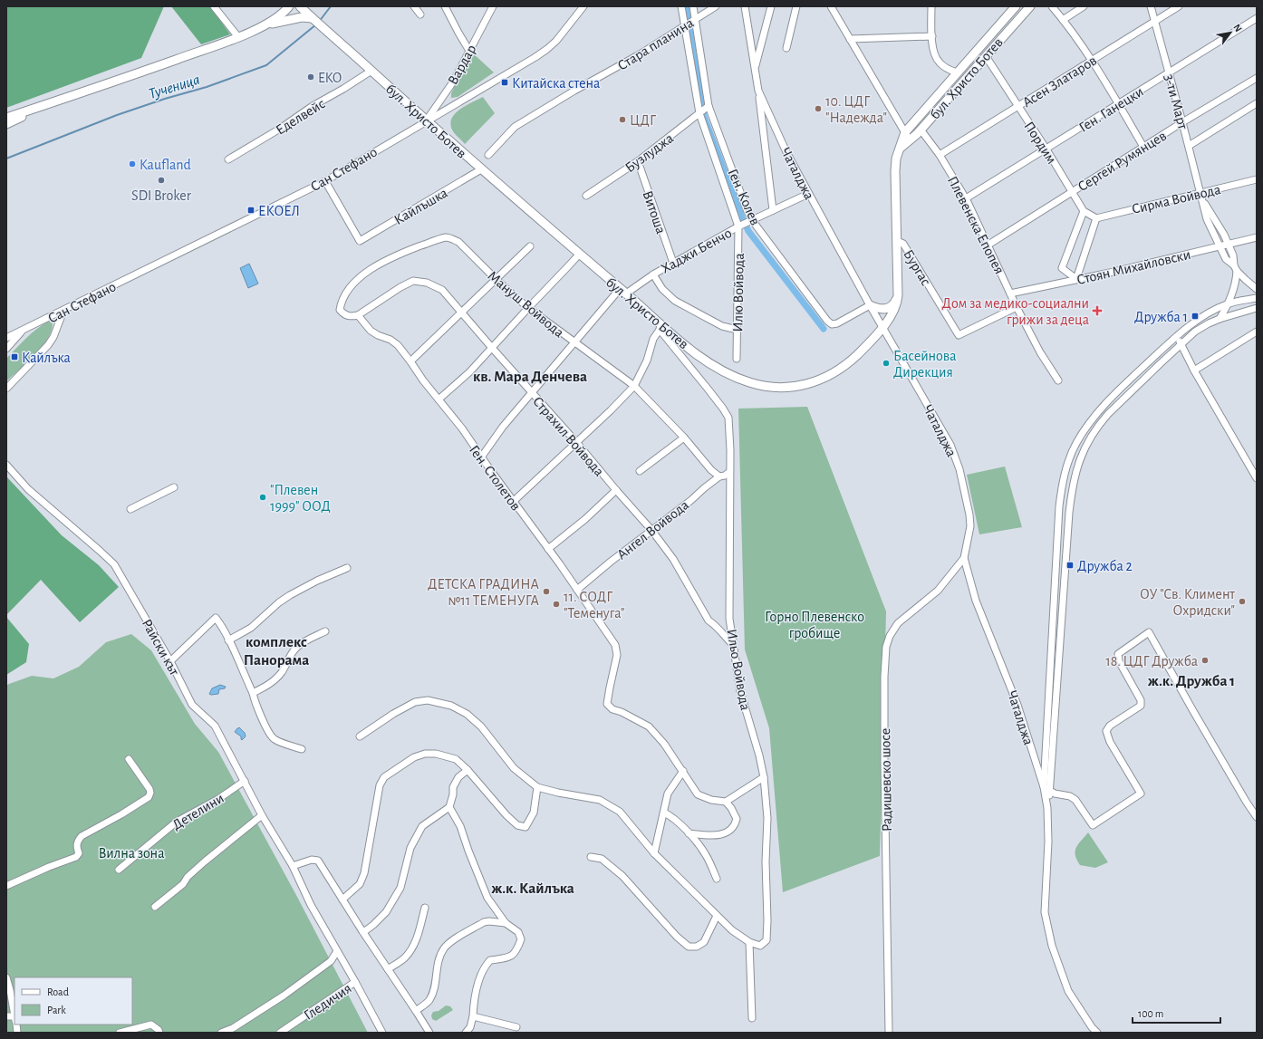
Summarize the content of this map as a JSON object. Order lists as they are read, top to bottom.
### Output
{
  "streets": {
    "main road": ["бул. Христо Ботев"],
    "street": [
      "Стара планина",
      "Вардар",
      "Асен Златаров",
      "3-ти Март",
      "Ген. Ганецки",
      "Еделвейс",
      "Пордим",
      "Бузлуджа",
      "Сергей Румянцев",
      "Сан Стефано",
      "Чаталджа",
      "Ген. Колев",
      "Сирма Войвода",
      "Кайлъшка",
      "Витоша",
      "Плевенска Епопея",
      "Хаджи Бенчо",
      "Стоян Михайловски",
      "Бургас",
      "Илю Войвода",
      "Мануш Войвода",
      "Страхил Войвода",
      "Ген. Столетов",
      "Ангел Войвода",
      "Райски кът",
      "Ильо Войвода",
      "Радишевско шосе",
      "Детелини",
      "Гледичия"
    ]
  },
  "crossings": [
    ["Стара планина", "Ген. Колев"],
    ["Вардар", "бул. Христо Ботев"],
    ["Вардар", "Сан Стефано"],
    ["бул. Христо Ботев", "Еделвейс"],
    ["бул. Христо Ботев", "Пордим"],
    ["бул. Христо Ботев", "Сан Стефано"],
    ["бул. Христо Ботев", "Чаталджа"],
    ["бул. Христо Ботев", "Кайлъшка"],
    ["бул. Христо Ботев", "Плевенска Епопея"],
    ["бул. Христо Ботев", "Хаджи Бенчо"],
    ["бул. Христо Ботев", "Бургас"],
    ["бул. Христо Ботев", "Ильо Войвода"],
    ["Асен Златаров", "3-ти Март"],
    ["Асен Златаров", "Пордим"],
    ["Асен Златаров", "Плевенска Епопея"],
    ["3-ти Март", "Ген. Ганецки"],
    ["3-ти Март", "Сергей Румянцев"],
    ["3-ти Март", "Сирма Войвода"],
    ["3-ти Март", "Стоян Михайловски"],
    ["Ген. Ганецки", "Пордим"],
    ["Ген. Ганецки", "Плевенска Епопея"],
    ["Пордим", "Сергей Румянцев"],
    ["Бузлуджа", "Ген. Колев"],
    ["Бузлуджа", "Витоша"],
    ["Сергей Румянцев", "Плевенска Епопея"],
    ["Сан Стефано", "Кайлъшка"],
    ["Чаталджа", "Ген. Колев"],
    ["Чаталджа", "Хаджи Бенчо"],
    ["Чаталджа", "Радишевско шосе"],
    ["Ген. Колев", "Хаджи Бенчо"],
    ["Ген. Колев", "Илю Войвода"],
    ["Витоша", "Хаджи Бенчо"],
    ["Плевенска Епопея", "Стоян Михайловски"],
    ["Плевенска Епопея", "Бургас"],
    ["Хаджи Бенчо", "Илю Войвода"],
    ["Хаджи Бенчо", "Мануш Войвода"],
    ["Хаджи Бенчо", "Страхил Войвода"],
    ["Хаджи Бенчо", "Ген. Столетов"],
    ["Мануш Войвода", "Страхил Войвода"],
    ["Мануш Войвода", "Ген. Столетов"],
    ["Мануш Войвода", "Ангел Войвода"],
    ["Страхил Войвода", "Ген. Столетов"],
    ["Страхил Войвода", "Ангел Войвода"],
    ["Страхил Войвода", "Ильо Войвода"],
    ["Ген. Столетов", "Ангел Войвода"],
    ["Ангел Войвода", "Ильо Войвода"],
    ["Райски кът", "Детелини"],
    ["Райски кът", "Гледичия"]
  ],
  "districts": [
    "кв. Мара Денчева",
    "комплекс Панорама",
    "ж.к. Дружба 1",
    "ж.к. Кайлъка"
  ],
  "water": ["Тученица"],
  "parks": ["Горно Плевенско гробище", "Вилна зона"],
  "places": {
    "other": [
      "EKO",
      "10. ЦДГ \"Надежда\"",
      "ЦДГ",
      "Kaufland",
      "SDI Broker",
      "Басейнова Дирекция",
      "\"Плевен 1999\" ООД",
      "ДЕТСКА ГРАДИНА №11 ТЕМЕНУГА",
      "ОУ \"Св. Климент Охридски\"",
      "11. СОДГ \"Теменуга\"",
      "18. ЦДГ Дружба"
    ],
    "transit": [
      "Китайска стена",
      "ЕКОЕЛ",
      "Дружба 1",
      "Кайлъка",
      "Дружба 2"
    ],
    "health": ["Дом за медико-социални грижи за деца"]
  },
  "legend": ["Road", "Park"],
  "scale_bar": "100 m",
  "north": "top right"
}
